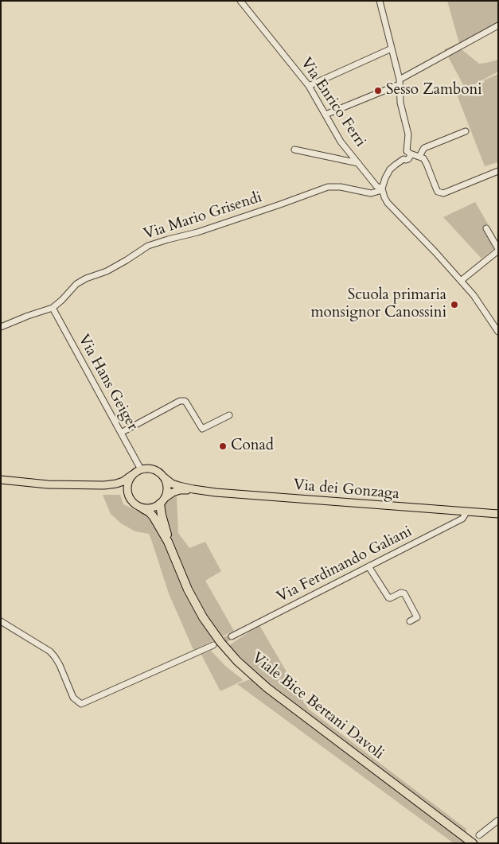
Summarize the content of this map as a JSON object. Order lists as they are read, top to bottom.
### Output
{
  "streets": {
    "highway": ["Viale Bice Bertani Davoli"],
    "main road": ["Via dei Gonzaga"],
    "street": [
      "Via Enrico Ferri",
      "Via Mario Grisendi",
      "Via Hans Geiger",
      "Via Ferdinando Galiani"
    ]
  },
  "crossings": [
    ["Via Enrico Ferri", "Via Mario Grisendi"],
    ["Via Mario Grisendi", "Via Hans Geiger"],
    ["Via Hans Geiger", "Via dei Gonzaga"],
    ["Via dei Gonzaga", "Via Ferdinando Galiani"]
  ],
  "places": ["Sesso Zamboni", "Scuola primaria monsignor Canossini", "Conad"]
}
